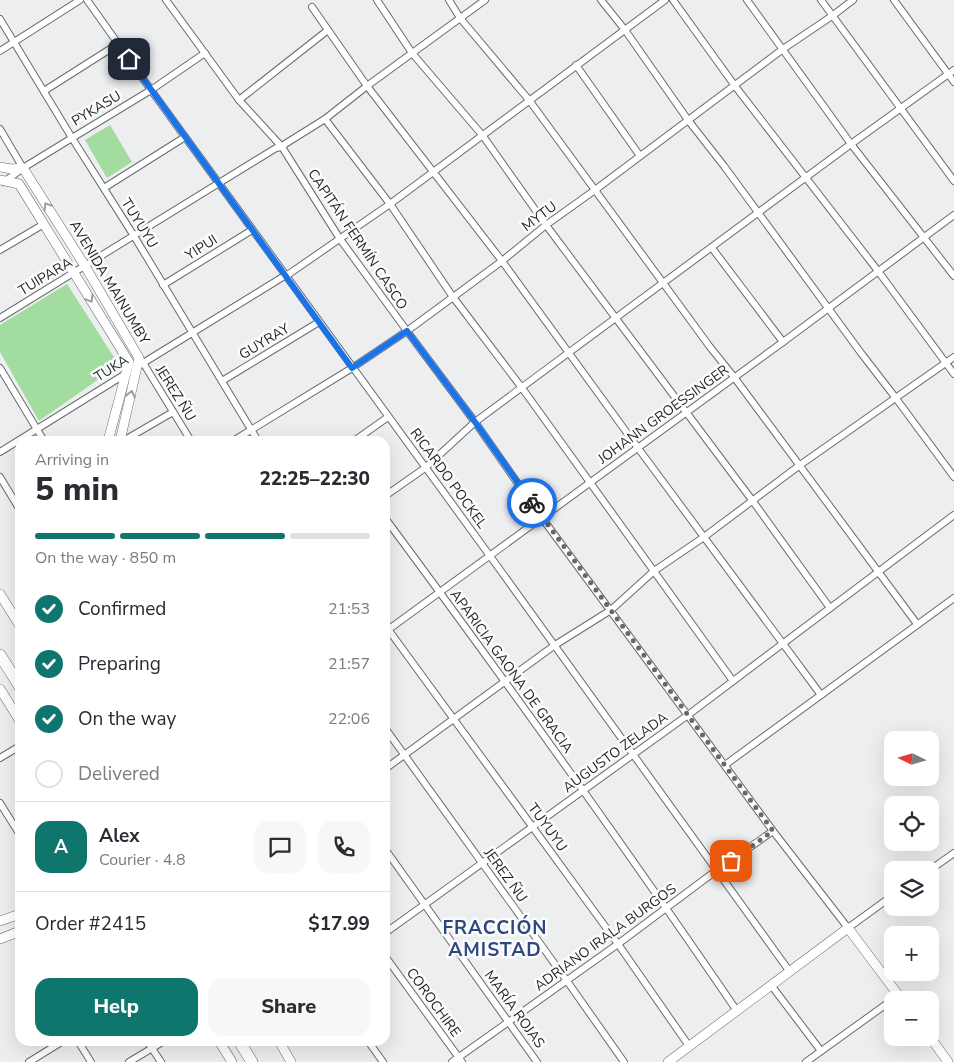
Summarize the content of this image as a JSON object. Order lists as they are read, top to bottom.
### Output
{
  "streets": {
    "street": [
      "PYKASU",
      "MYTU",
      "TUYUYU",
      "CAPITÁN FERMÍN CASCO",
      "YIPUI",
      "TUIPARA",
      "AVENIDA MAINUMBY",
      "GUYRAY",
      "TUKA",
      "JEREZ ÑU",
      "JOHANN GROESSINGER",
      "RICARDO POCKEL",
      "APARICIA GAONA DE GRACIA",
      "AUGUSTO ZELADA",
      "ADRIANO IRALA BURGOS",
      "COROCHIRE",
      "MARÍA ROJAS"
    ]
  },
  "crossings": [
    ["PYKASU", "TUYUYU"],
    ["PYKASU", "CAPITÁN FERMÍN CASCO"],
    ["PYKASU", "AVENIDA MAINUMBY"],
    ["PYKASU", "RICARDO POCKEL"],
    ["MYTU", "TUYUYU"],
    ["MYTU", "CAPITÁN FERMÍN CASCO"],
    ["MYTU", "RICARDO POCKEL"],
    ["TUYUYU", "YIPUI"],
    ["TUYUYU", "TUIPARA"],
    ["TUYUYU", "GUYRAY"],
    ["TUYUYU", "TUKA"],
    ["TUYUYU", "AUGUSTO ZELADA"],
    ["TUYUYU", "ADRIANO IRALA BURGOS"],
    ["CAPITÁN FERMÍN CASCO", "TUIPARA"],
    ["CAPITÁN FERMÍN CASCO", "TUKA"],
    ["CAPITÁN FERMÍN CASCO", "JOHANN GROESSINGER"],
    ["CAPITÁN FERMÍN CASCO", "AUGUSTO ZELADA"],
    ["CAPITÁN FERMÍN CASCO", "ADRIANO IRALA BURGOS"],
    ["YIPUI", "RICARDO POCKEL"],
    ["TUIPARA", "AVENIDA MAINUMBY"],
    ["TUIPARA", "RICARDO POCKEL"],
    ["AVENIDA MAINUMBY", "TUKA"],
    ["AVENIDA MAINUMBY", "JEREZ ÑU"],
    ["GUYRAY", "RICARDO POCKEL"],
    ["TUKA", "JEREZ ÑU"],
    ["TUKA", "RICARDO POCKEL"],
    ["JEREZ ÑU", "AUGUSTO ZELADA"],
    ["JEREZ ÑU", "ADRIANO IRALA BURGOS"],
    ["JOHANN GROESSINGER", "RICARDO POCKEL"],
    ["JOHANN GROESSINGER", "APARICIA GAONA DE GRACIA"],
    ["RICARDO POCKEL", "AUGUSTO ZELADA"],
    ["RICARDO POCKEL", "ADRIANO IRALA BURGOS"],
    ["APARICIA GAONA DE GRACIA", "AUGUSTO ZELADA"],
    ["APARICIA GAONA DE GRACIA", "ADRIANO IRALA BURGOS"],
    ["AUGUSTO ZELADA", "MARÍA ROJAS"],
    ["ADRIANO IRALA BURGOS", "COROCHIRE"],
    ["ADRIANO IRALA BURGOS", "MARÍA ROJAS"]
  ],
  "districts": ["FRACCIÓN AMISTAD"],
  "north": "left",
  "page": {
    "heading": ["5 min", "Arriving in", "22:25–22:30"],
    "panel": [
      "Alex",
      "Courier · 4.8",
      "Order #2415",
      "$17.99"
    ],
    "bar": "On the way · 850 m",
    "list": [
      ["Confirmed", "21:53"],
      ["Preparing", "21:57"],
      ["On the way", "22:06"],
      "Delivered"
    ],
    "map_buttons": ["+", "−"],
    "round": "A",
    "buttons": ["Help", "Share"]
  }
}
